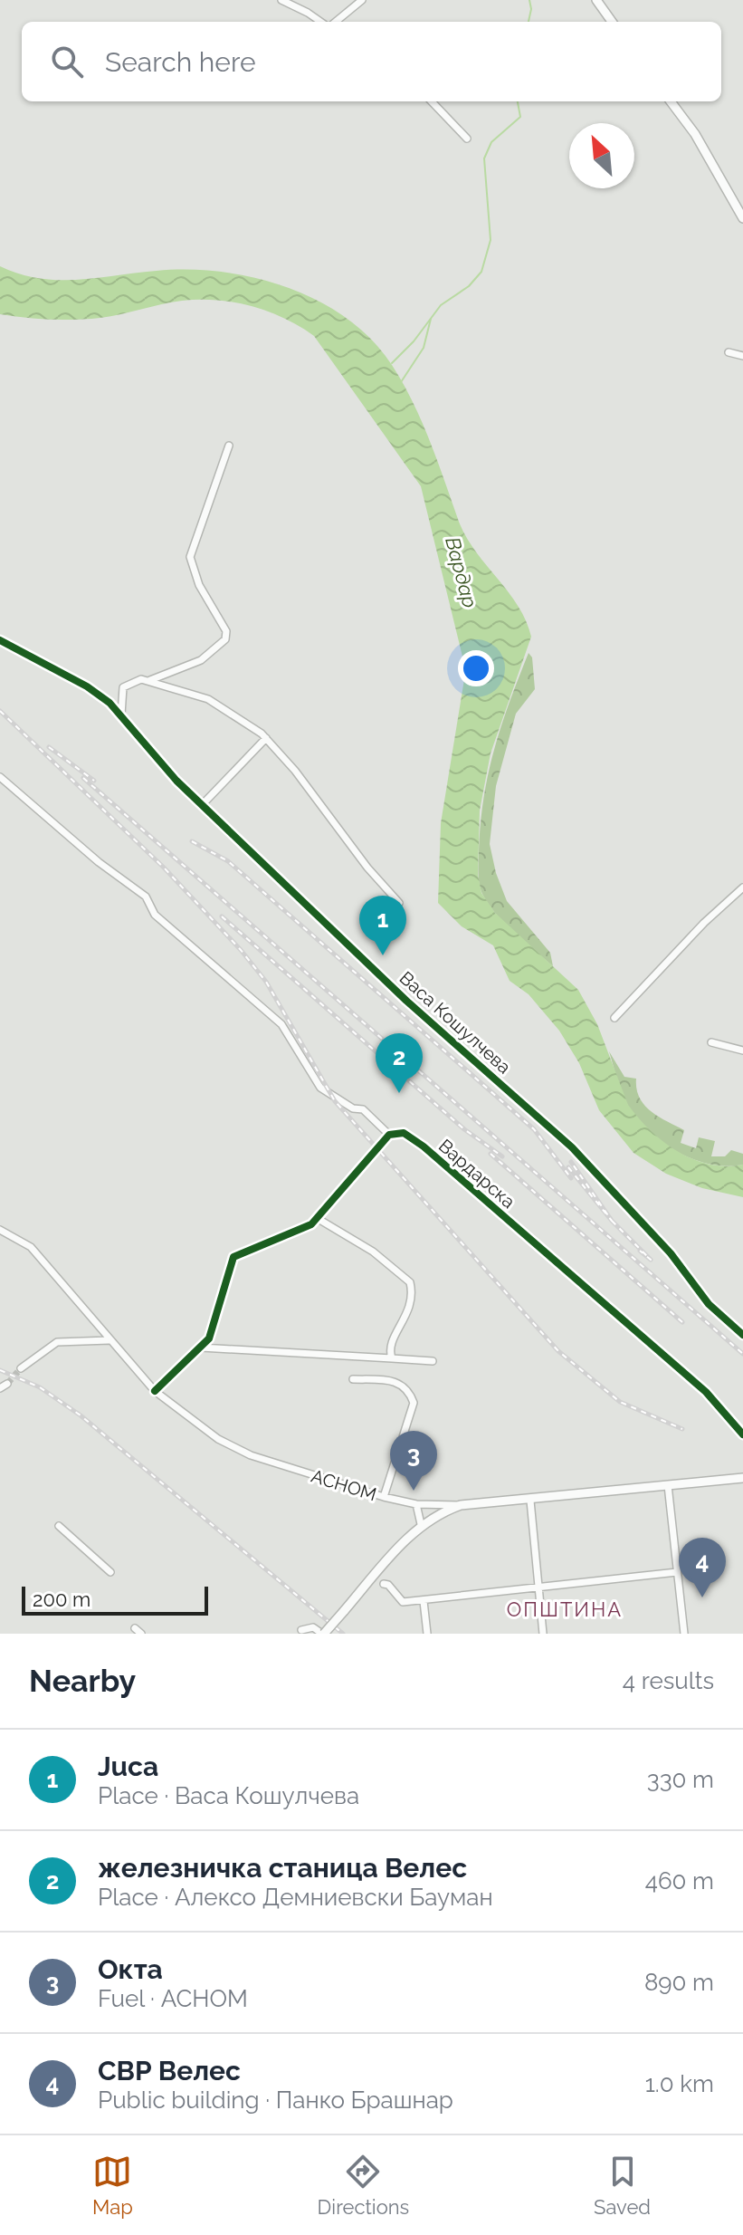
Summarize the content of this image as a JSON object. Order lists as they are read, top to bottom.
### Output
{
  "streets": {
    "main road": ["Васа Кошулчева", "АСНОМ"],
    "street": ["Вардарска"]
  },
  "districts": ["ОПШТИНА"],
  "water": ["Вардар"],
  "scale_bar": "200 m",
  "north": "top left",
  "page": {
    "search": "Search here",
    "pins": [
      "1",
      "2",
      "3",
      "4"
    ],
    "scale": "200 m",
    "heading": ["Nearby", "4 results"],
    "list": [
      {
        "mark": "1",
        "name": "Juca",
        "note": "Place · Васа Кошулчева",
        "value": "330 m"
      },
      {
        "mark": "2",
        "name": "железничка станица Велес",
        "note": "Place · Алексо Демниевски Бауман",
        "value": "460 m"
      },
      {
        "mark": "3",
        "name": "Окта",
        "note": "Fuel · АСНОМ",
        "value": "890 m"
      },
      {
        "mark": "4",
        "name": "СВР Велес",
        "note": "Public building · Панко Брашнар",
        "value": "1.0 km"
      }
    ],
    "nav": ["Map", "Directions", "Saved"]
  }
}
